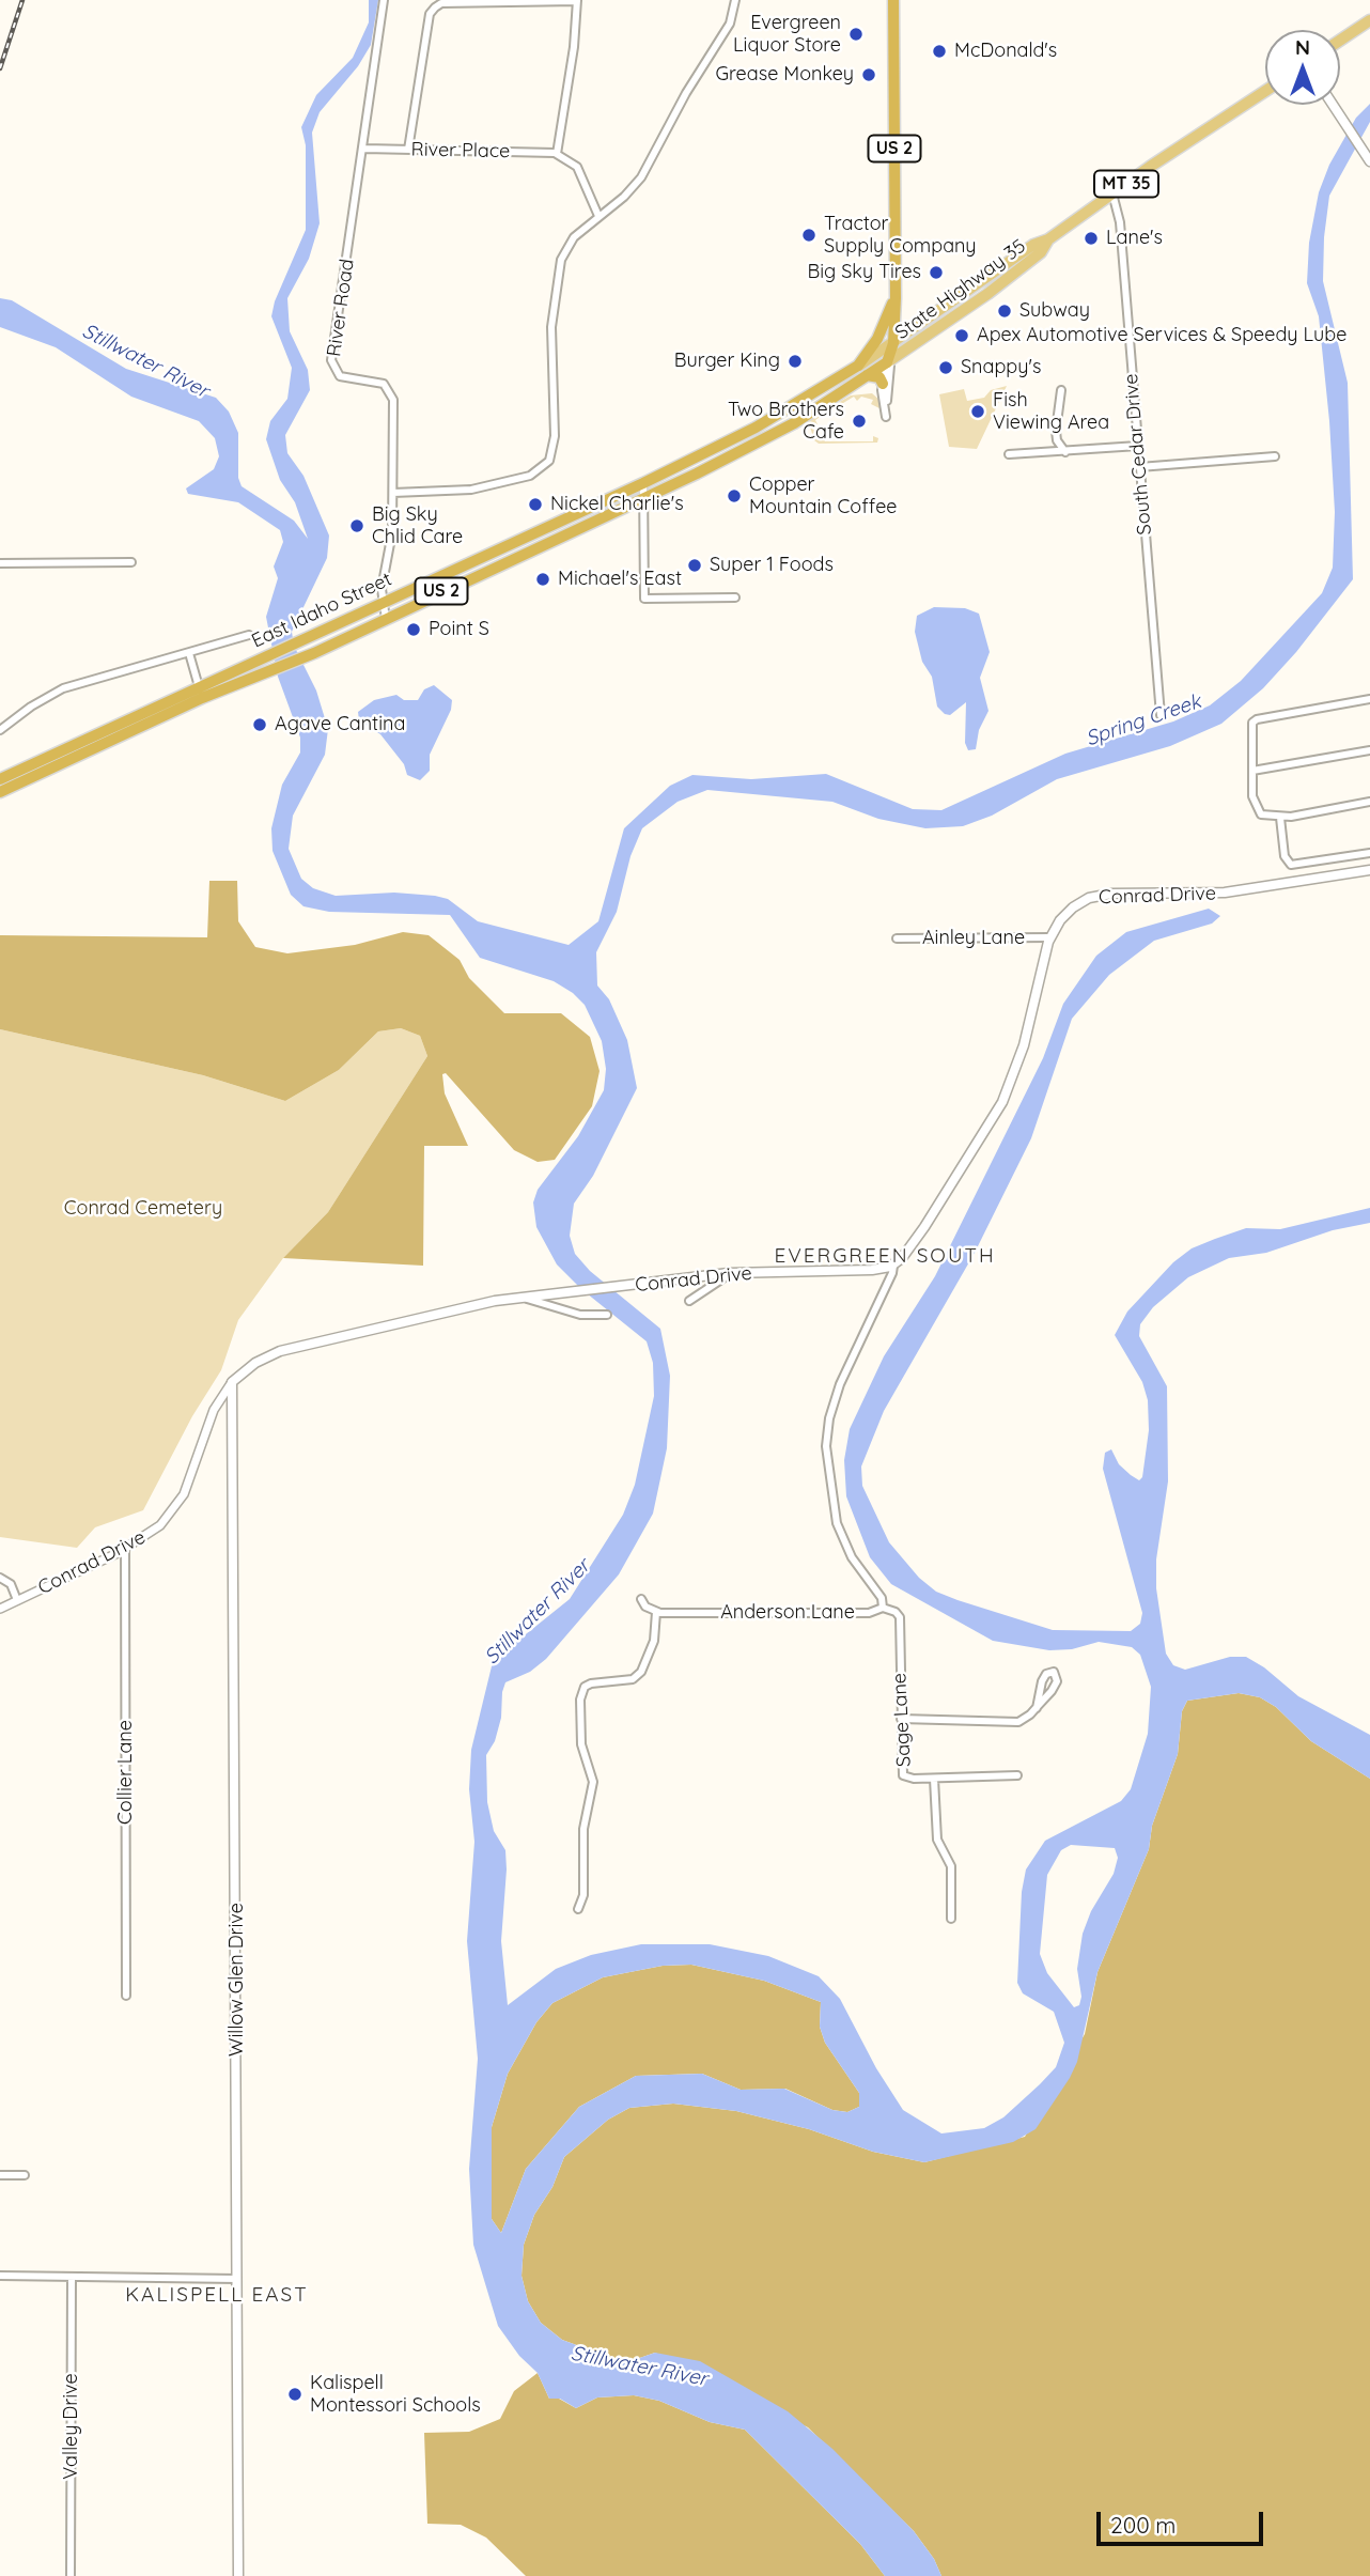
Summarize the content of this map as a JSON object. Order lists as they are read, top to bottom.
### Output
{
  "streets": {
    "highway": ["US 2", "East Idaho Street"],
    "main road": [
      "MT 35",
      "State Highway 35",
      "Conrad Drive",
      "Willow Glen Drive"
    ],
    "street": [
      "River Place",
      "River Road",
      "South Cedar Drive",
      "Ainley Lane",
      "Anderson Lane",
      "Sage Lane",
      "Collier Lane",
      "Valley Drive"
    ]
  },
  "crossings": [
    ["US 2", "State Highway 35"],
    ["US 2", "East Idaho Street"],
    ["River Place", "River Road"],
    ["State Highway 35", "South Cedar Drive"],
    ["State Highway 35", "East Idaho Street"],
    ["River Road", "East Idaho Street"],
    ["Conrad Drive", "Ainley Lane"],
    ["Conrad Drive", "Anderson Lane"],
    ["Conrad Drive", "Collier Lane"],
    ["Conrad Drive", "Willow Glen Drive"],
    ["Anderson Lane", "Sage Lane"]
  ],
  "districts": ["EVERGREEN SOUTH", "KALISPELL EAST"],
  "water": ["Stillwater River", "Spring Creek"],
  "parks": ["Conrad Cemetery"],
  "places": [
    "Evergreen Liquor Store",
    "McDonald's",
    "Grease Monkey",
    "Tractor Supply Company",
    "Lane's",
    "Big Sky Tires",
    "Subway",
    "Apex Automotive Services & Speedy Lube",
    "Burger King",
    "Snappy's",
    "Fish Viewing Area",
    "Two Brothers Cafe",
    "Copper Mountain Coffee",
    "Nickel Charlie's",
    "Big Sky Chlid Care",
    "Super 1 Foods",
    "Michael's East",
    "Point S",
    "Agave Cantina",
    "Kalispell Montessori Schools"
  ],
  "scale_bar": "200 m",
  "north": "top"
}
